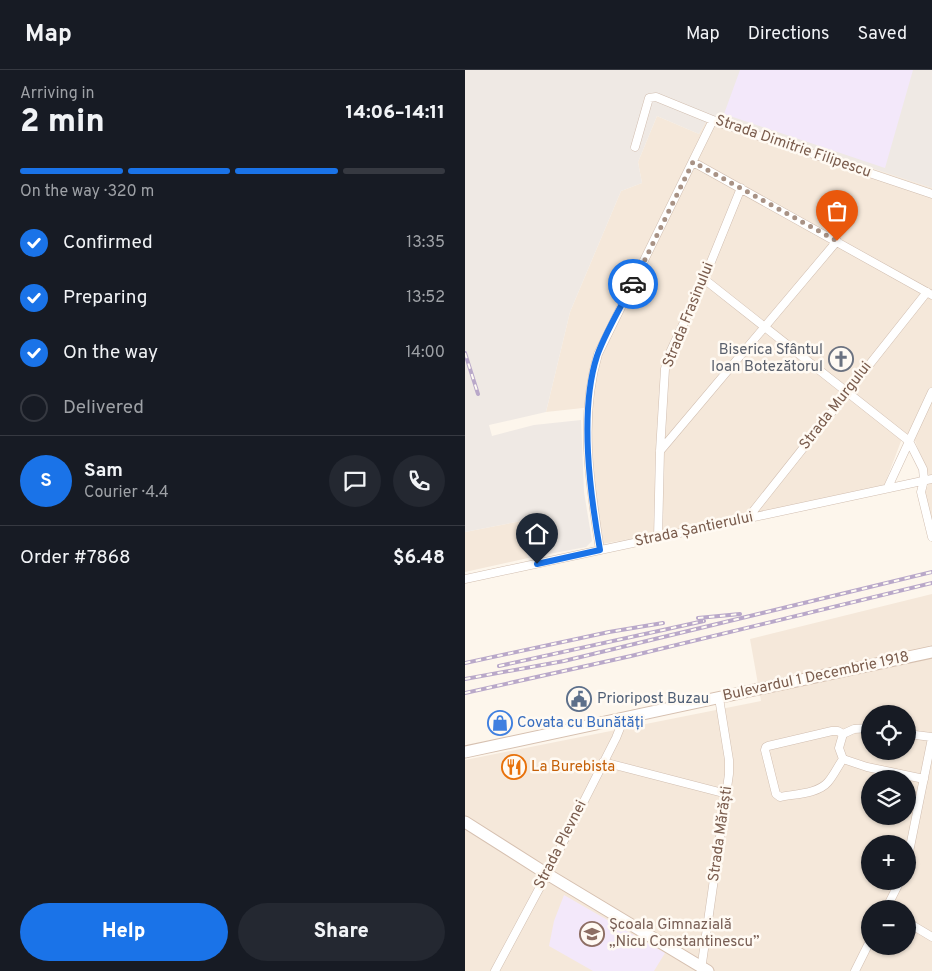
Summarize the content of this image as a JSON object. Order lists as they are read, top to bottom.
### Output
{
  "streets": {
    "main road": ["Bulevardul 1 Decembrie 1918"],
    "street": [
      "Strada Dimitrie Filipescu",
      "Strada Frasinului",
      "Strada Murgului",
      "Strada Șantierului",
      "Strada Mărăști",
      "Strada Plevnei"
    ]
  },
  "crossings": [
    ["Strada Frasinului", "Strada Șantierului"],
    ["Strada Murgului", "Strada Șantierului"],
    ["Bulevardul 1 Decembrie 1918", "Strada Mărăști"],
    ["Bulevardul 1 Decembrie 1918", "Strada Plevnei"]
  ],
  "places": {
    "church": ["Biserica Sfântul Ioan Botezătorul"],
    "public building": ["Prioripost Buzau"],
    "shop": ["Covata cu Bunătăți"],
    "restaurant": ["La Burebista"],
    "school or university": ["Școala Gimnazială „Nicu Constantinescu”"]
  },
  "page": {
    "header": "Map",
    "nav": ["Map", "Directions", "Saved"],
    "heading": ["2 min", "Arriving in", "14:06–14:11"],
    "panel": [
      "Sam",
      "Courier · 4.4",
      "Order #7868",
      "$6.48"
    ],
    "bar": "On the way · 320 m",
    "list": [
      ["Confirmed", "13:35"],
      ["Preparing", "13:52"],
      ["On the way", "14:00"],
      "Delivered"
    ],
    "round": "S",
    "map_buttons": ["+", "−"],
    "buttons": ["Help", "Share"]
  }
}
